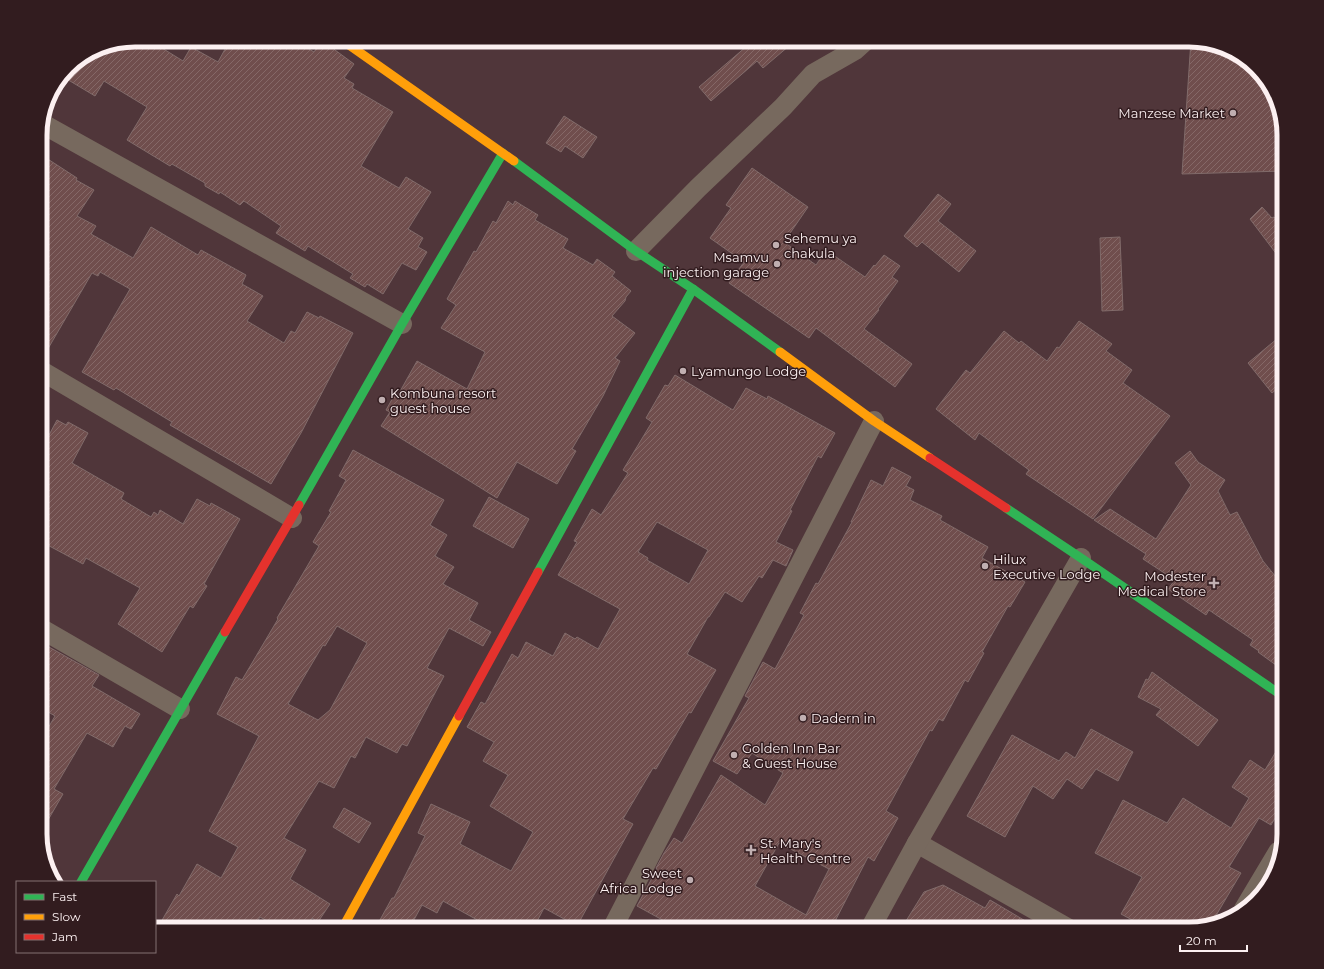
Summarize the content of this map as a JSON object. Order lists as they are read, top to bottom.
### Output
{
  "places": {
    "other": [
      "Manzese Market",
      "Sehemu ya chakula",
      "Msamvu injection garage",
      "Lyamungo Lodge",
      "Kombuna resort guest house",
      "Hilux Executive Lodge",
      "Dadern in",
      "Golden Inn Bar & Guest House",
      "Sweet Africa Lodge"
    ],
    "health": ["Modester Medical Store", "St. Mary's Health Centre"]
  },
  "legend": ["Fast", "Slow", "Jam"],
  "scale_bar": "20 m"
}
